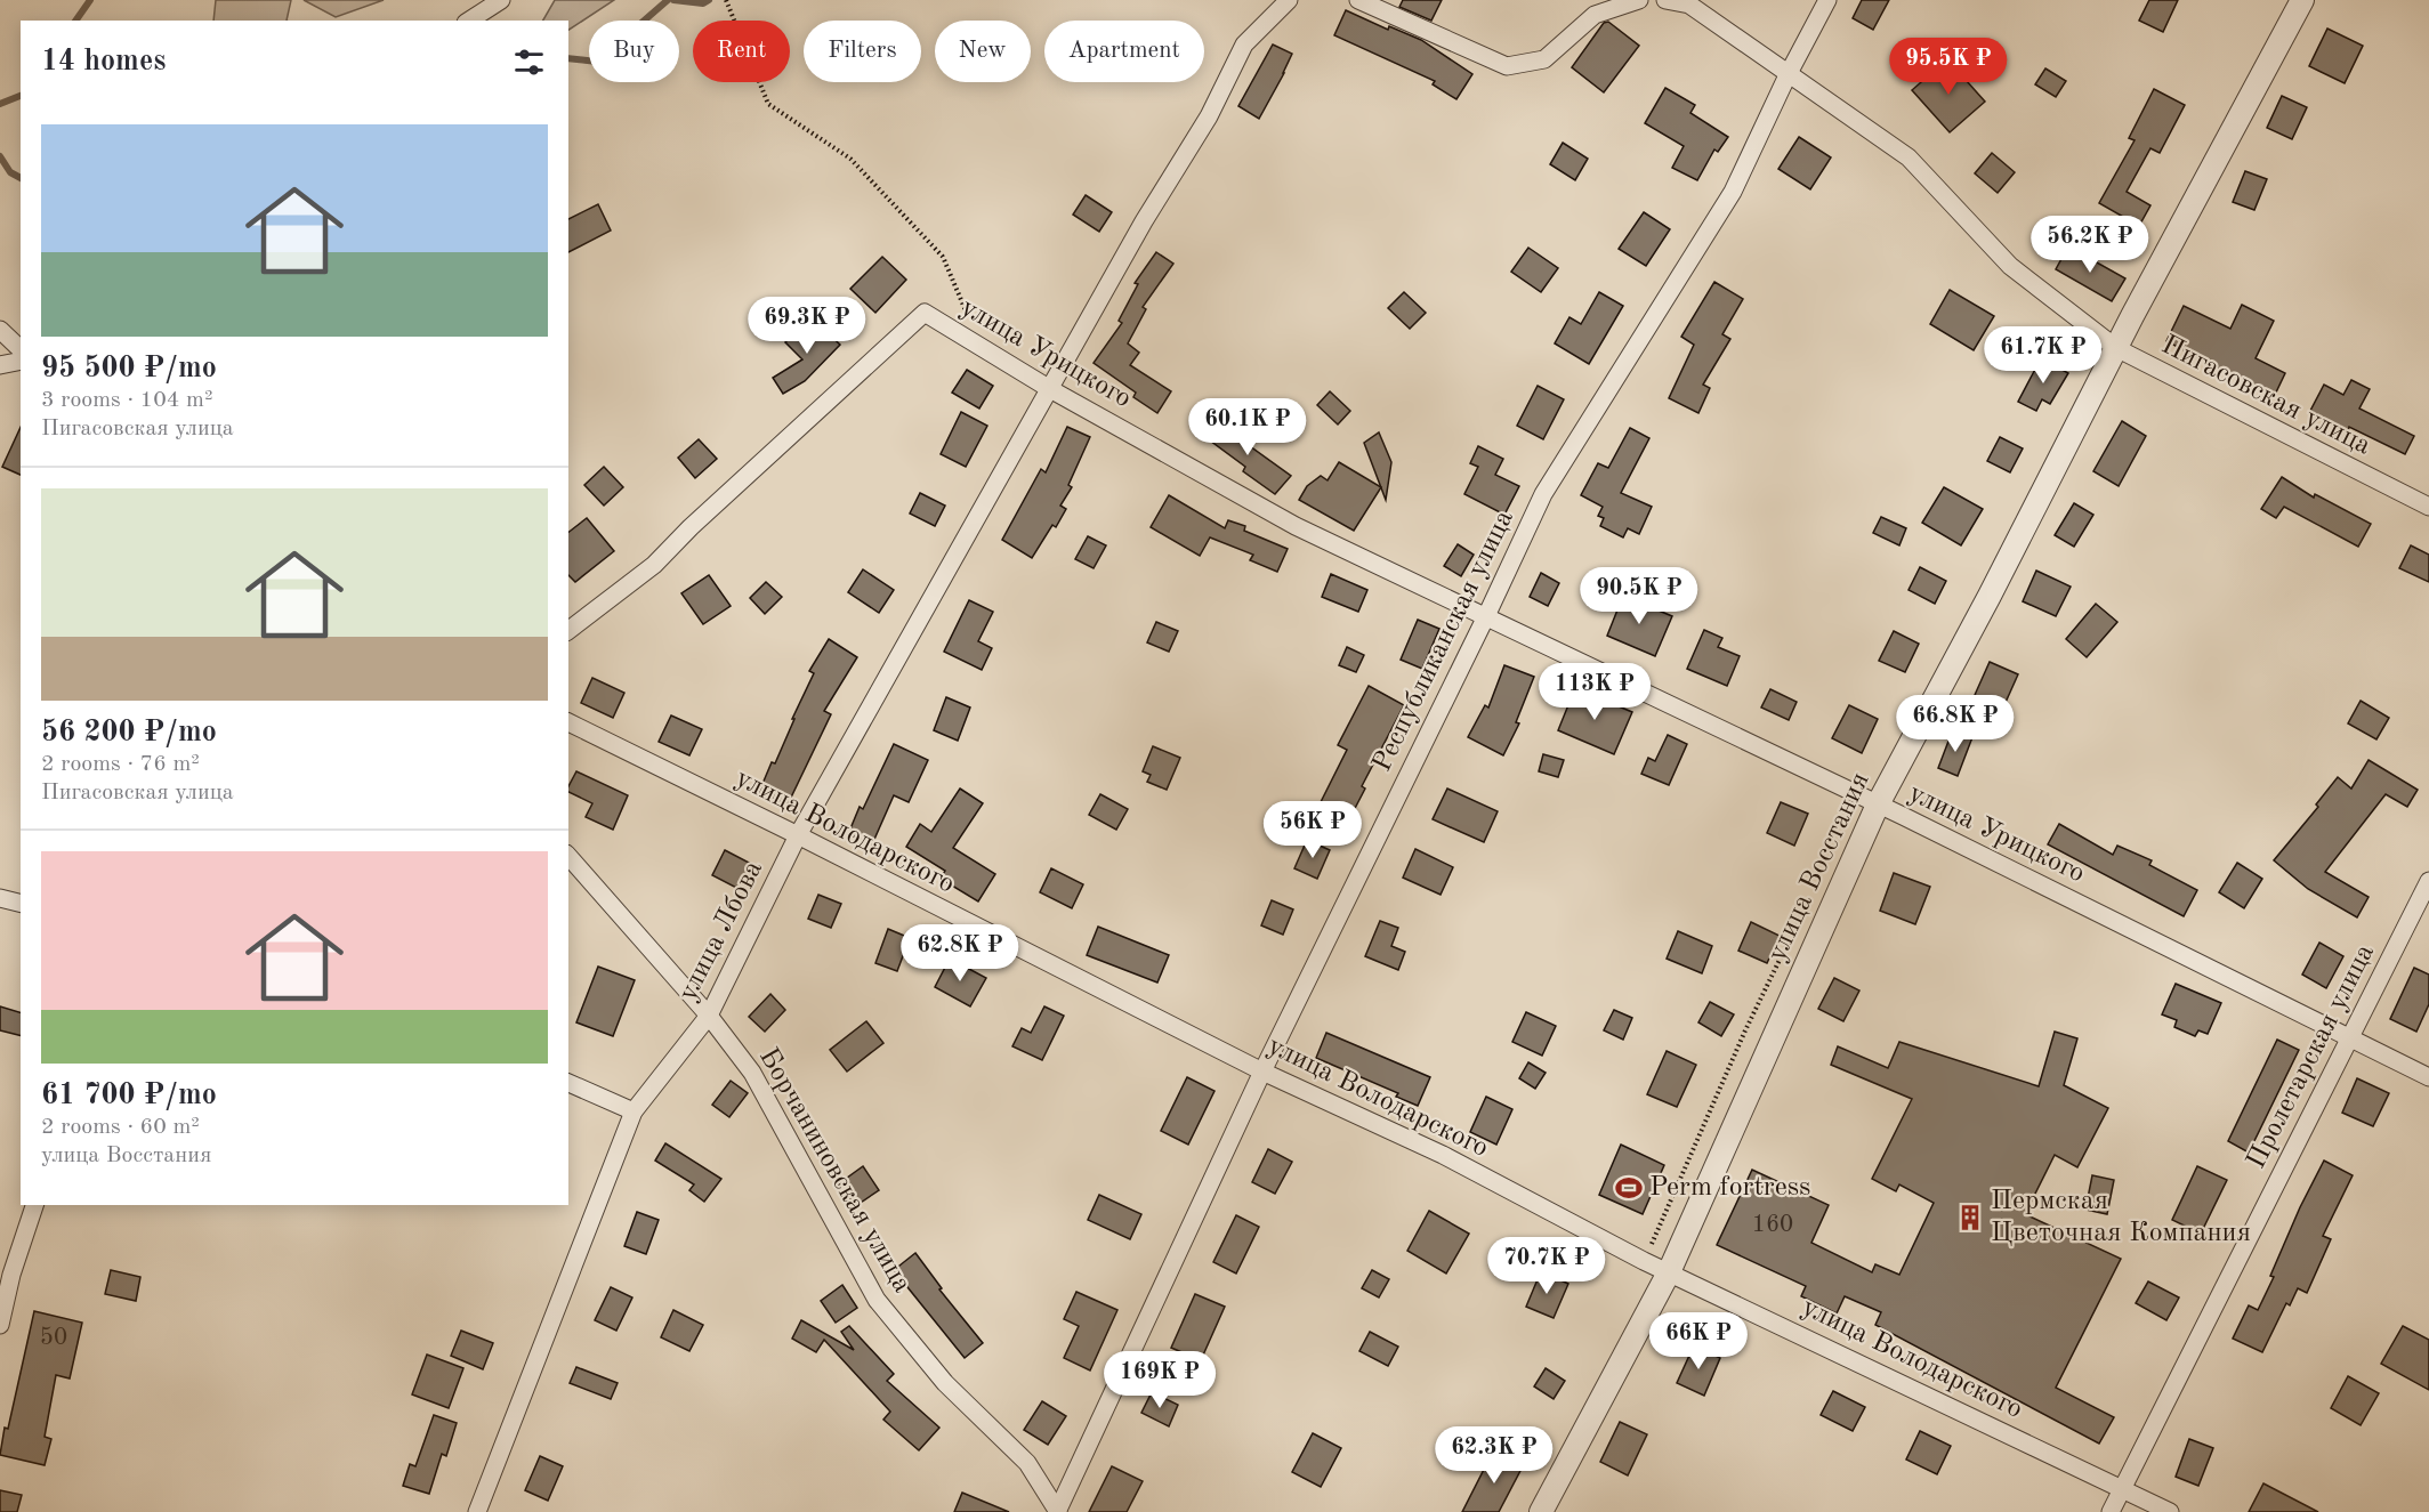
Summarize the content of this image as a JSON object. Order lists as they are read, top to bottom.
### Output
{
  "streets": {
    "street": [
      "улица Урицкого",
      "Пигасовская улица",
      "Республиканская улица",
      "улица Володарского",
      "улица Восстания",
      "улица Лбова",
      "Пролетарская улица",
      "Борчаниновская улица"
    ]
  },
  "crossings": [
    ["улица Урицкого", "Республиканская улица"],
    ["улица Урицкого", "улица Восстания"],
    ["улица Урицкого", "улица Лбова"],
    ["улица Урицкого", "Пролетарская улица"],
    ["Пигасовская улица", "Республиканская улица"],
    ["Пигасовская улица", "улица Восстания"],
    ["Республиканская улица", "улица Володарского"],
    ["Республиканская улица", "Борчаниновская улица"],
    ["улица Володарского", "улица Восстания"],
    ["улица Володарского", "улица Лбова"],
    ["улица Володарского", "Пролетарская улица"],
    ["улица Лбова", "Борчаниновская улица"]
  ],
  "places": {
    "sports": ["Perm fortress"],
    "building": ["Пермская Цветочная Компания"]
  },
  "house_numbers": ["160", "50"],
  "page": {
    "chip": [
      "Buy",
      "Rent",
      "Filters",
      "New",
      "Apartment"
    ],
    "heading": "14 homes",
    "price": [
      "95.5K ₽",
      "56.2K ₽",
      "69.3K ₽",
      "61.7K ₽",
      "60.1K ₽",
      "90.5K ₽",
      "113K ₽",
      "66.8K ₽",
      "56K ₽",
      "62.8K ₽",
      "70.7K ₽",
      "66K ₽",
      "169K ₽",
      "62.3K ₽"
    ],
    "list": [
      {
        "name": "95 500 ₽/mo",
        "note": "3 rooms · 104 m² · Пигасовская улица"
      },
      {
        "name": "56 200 ₽/mo",
        "note": "2 rooms · 76 m² · Пигасовская улица"
      },
      {
        "name": "61 700 ₽/mo",
        "note": "2 rooms · 60 m² · улица Восстания"
      }
    ]
  }
}
